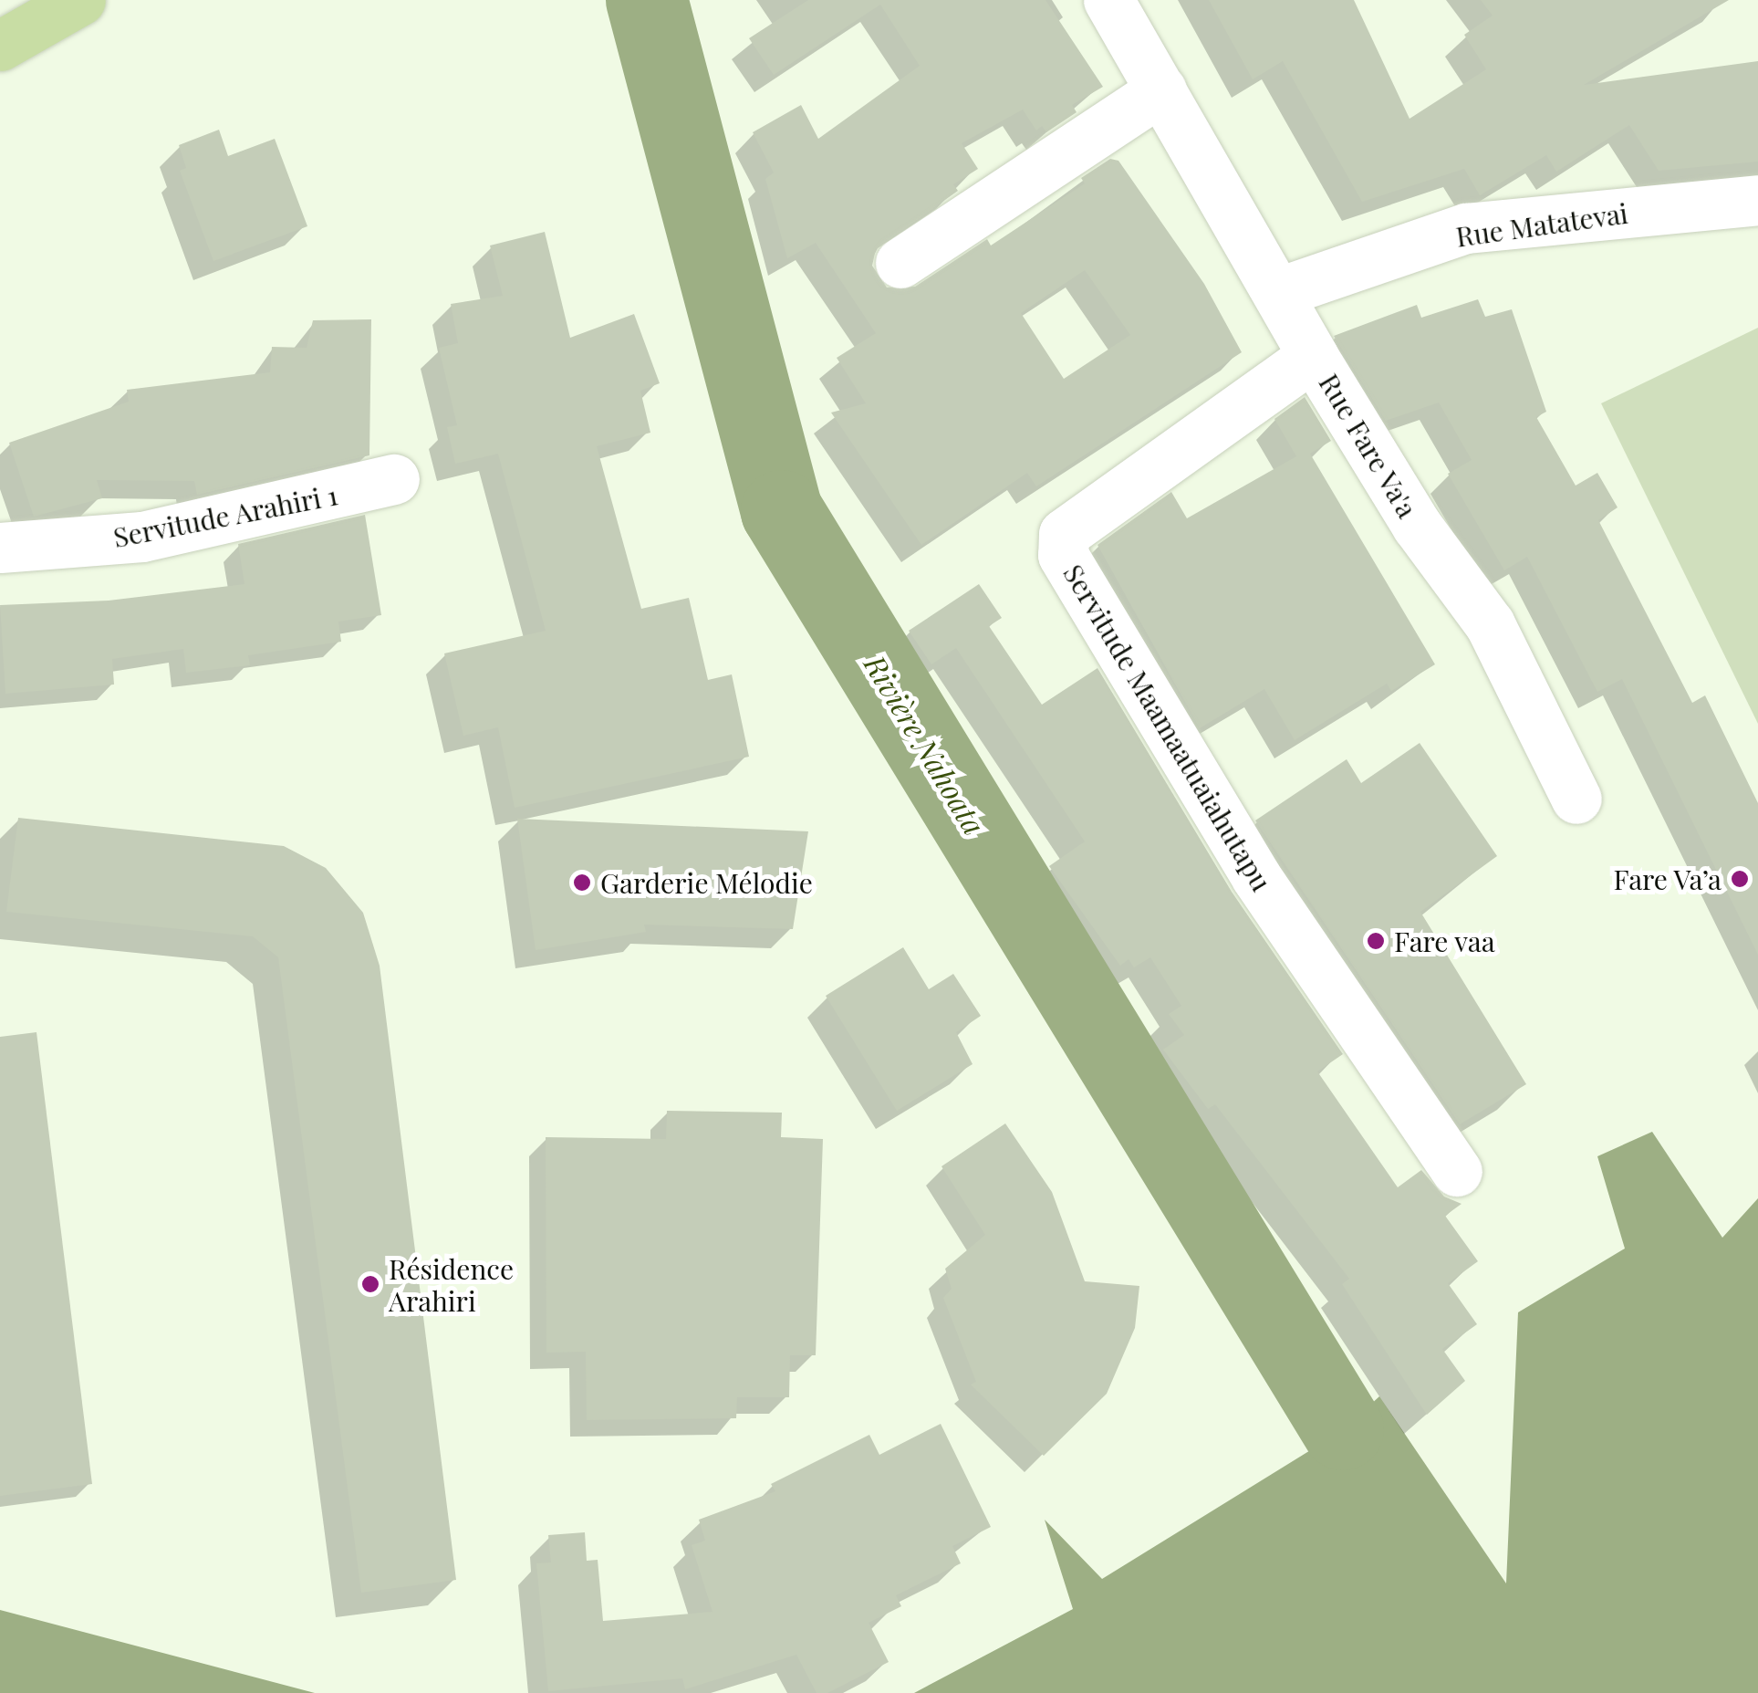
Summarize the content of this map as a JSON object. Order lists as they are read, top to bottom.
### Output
{
  "streets": {
    "street": [
      "Rue Matatevai",
      "Rue Fare Va'a",
      "Servitude Arahiri 1",
      "Servitude Maamaatuaiahutapu"
    ]
  },
  "crossings": [
    ["Rue Matatevai", "Rue Fare Va'a"],
    ["Rue Fare Va'a", "Servitude Maamaatuaiahutapu"]
  ],
  "water": ["Rivière Nahoata"],
  "places": [
    "Fare Va’a",
    "Garderie Mélodie",
    "Fare vaa",
    "Résidence Arahiri"
  ]
}
